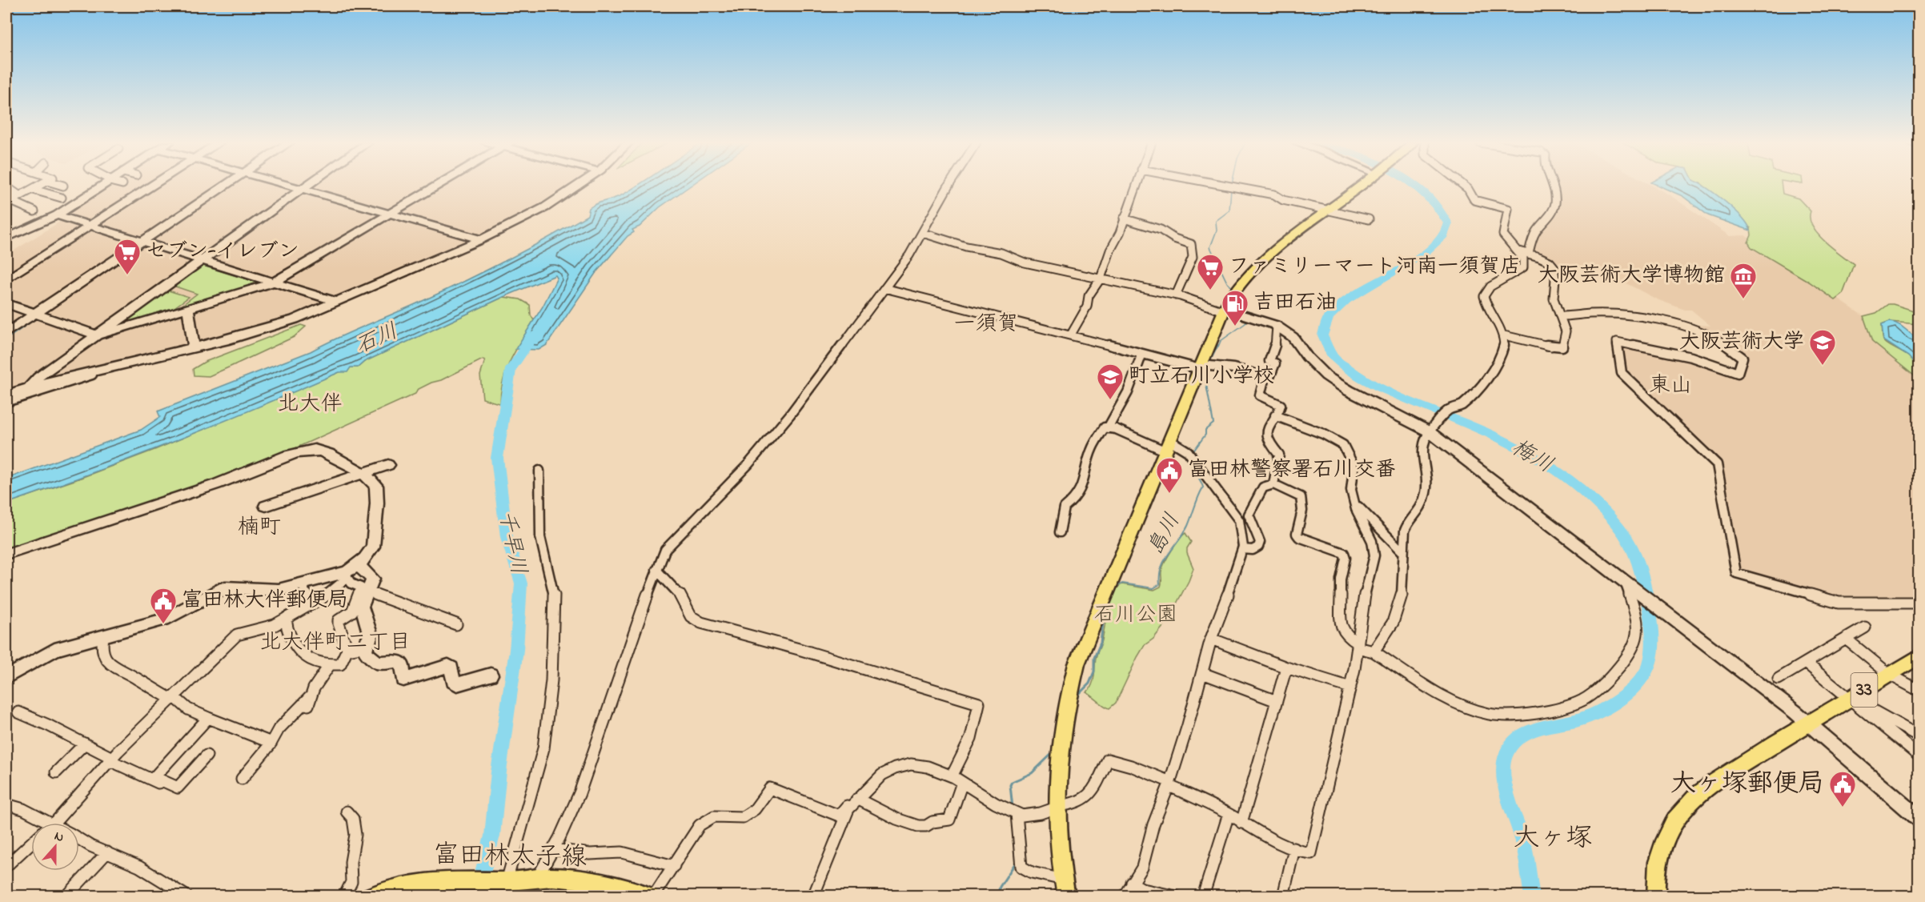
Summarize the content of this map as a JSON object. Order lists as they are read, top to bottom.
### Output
{
  "streets": {
    "main road": ["33", "富田林太子線"]
  },
  "districts": [
    "一須賀",
    "東山",
    "北大伴",
    "楠町",
    "北大伴町二丁目",
    "大ヶ塚"
  ],
  "water": [
    "石川",
    "梅川",
    "島川",
    "千早川"
  ],
  "parks": ["石川公園"],
  "places": {
    "supermarket": ["セブン-イレブン", "ファミリーマート河南一須賀店"],
    "museum": ["大阪芸術大学博物館"],
    "fuel station": ["吉田石油"],
    "school or university": ["大阪芸術大学", "町立石川小学校"],
    "public building": ["富田林警察署石川交番", "富田林大伴郵便局", "大ヶ塚郵便局"]
  },
  "north": "top"
}
